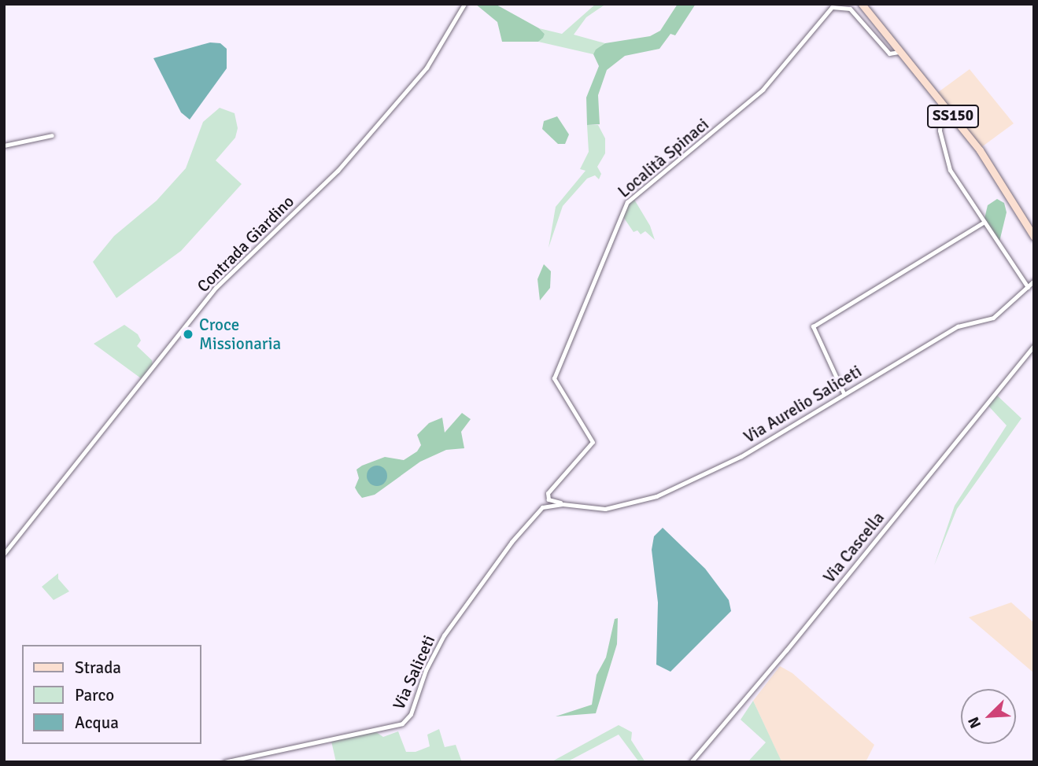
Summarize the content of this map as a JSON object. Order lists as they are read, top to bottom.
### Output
{
  "streets": {
    "main road": ["SS150"],
    "street": [
      "Località Spinaci",
      "Contrada Giardino",
      "Via Aurelio Saliceti",
      "Via Cascella",
      "Via Saliceti"
    ]
  },
  "crossings": [
    ["SS150", "Località Spinaci"],
    ["Località Spinaci", "Via Aurelio Saliceti"],
    ["Località Spinaci", "Via Saliceti"],
    ["Via Aurelio Saliceti", "Via Saliceti"]
  ],
  "places": ["Croce Missionaria"],
  "legend": ["Strada", "Parco", "Acqua"],
  "north": "bottom left"
}
